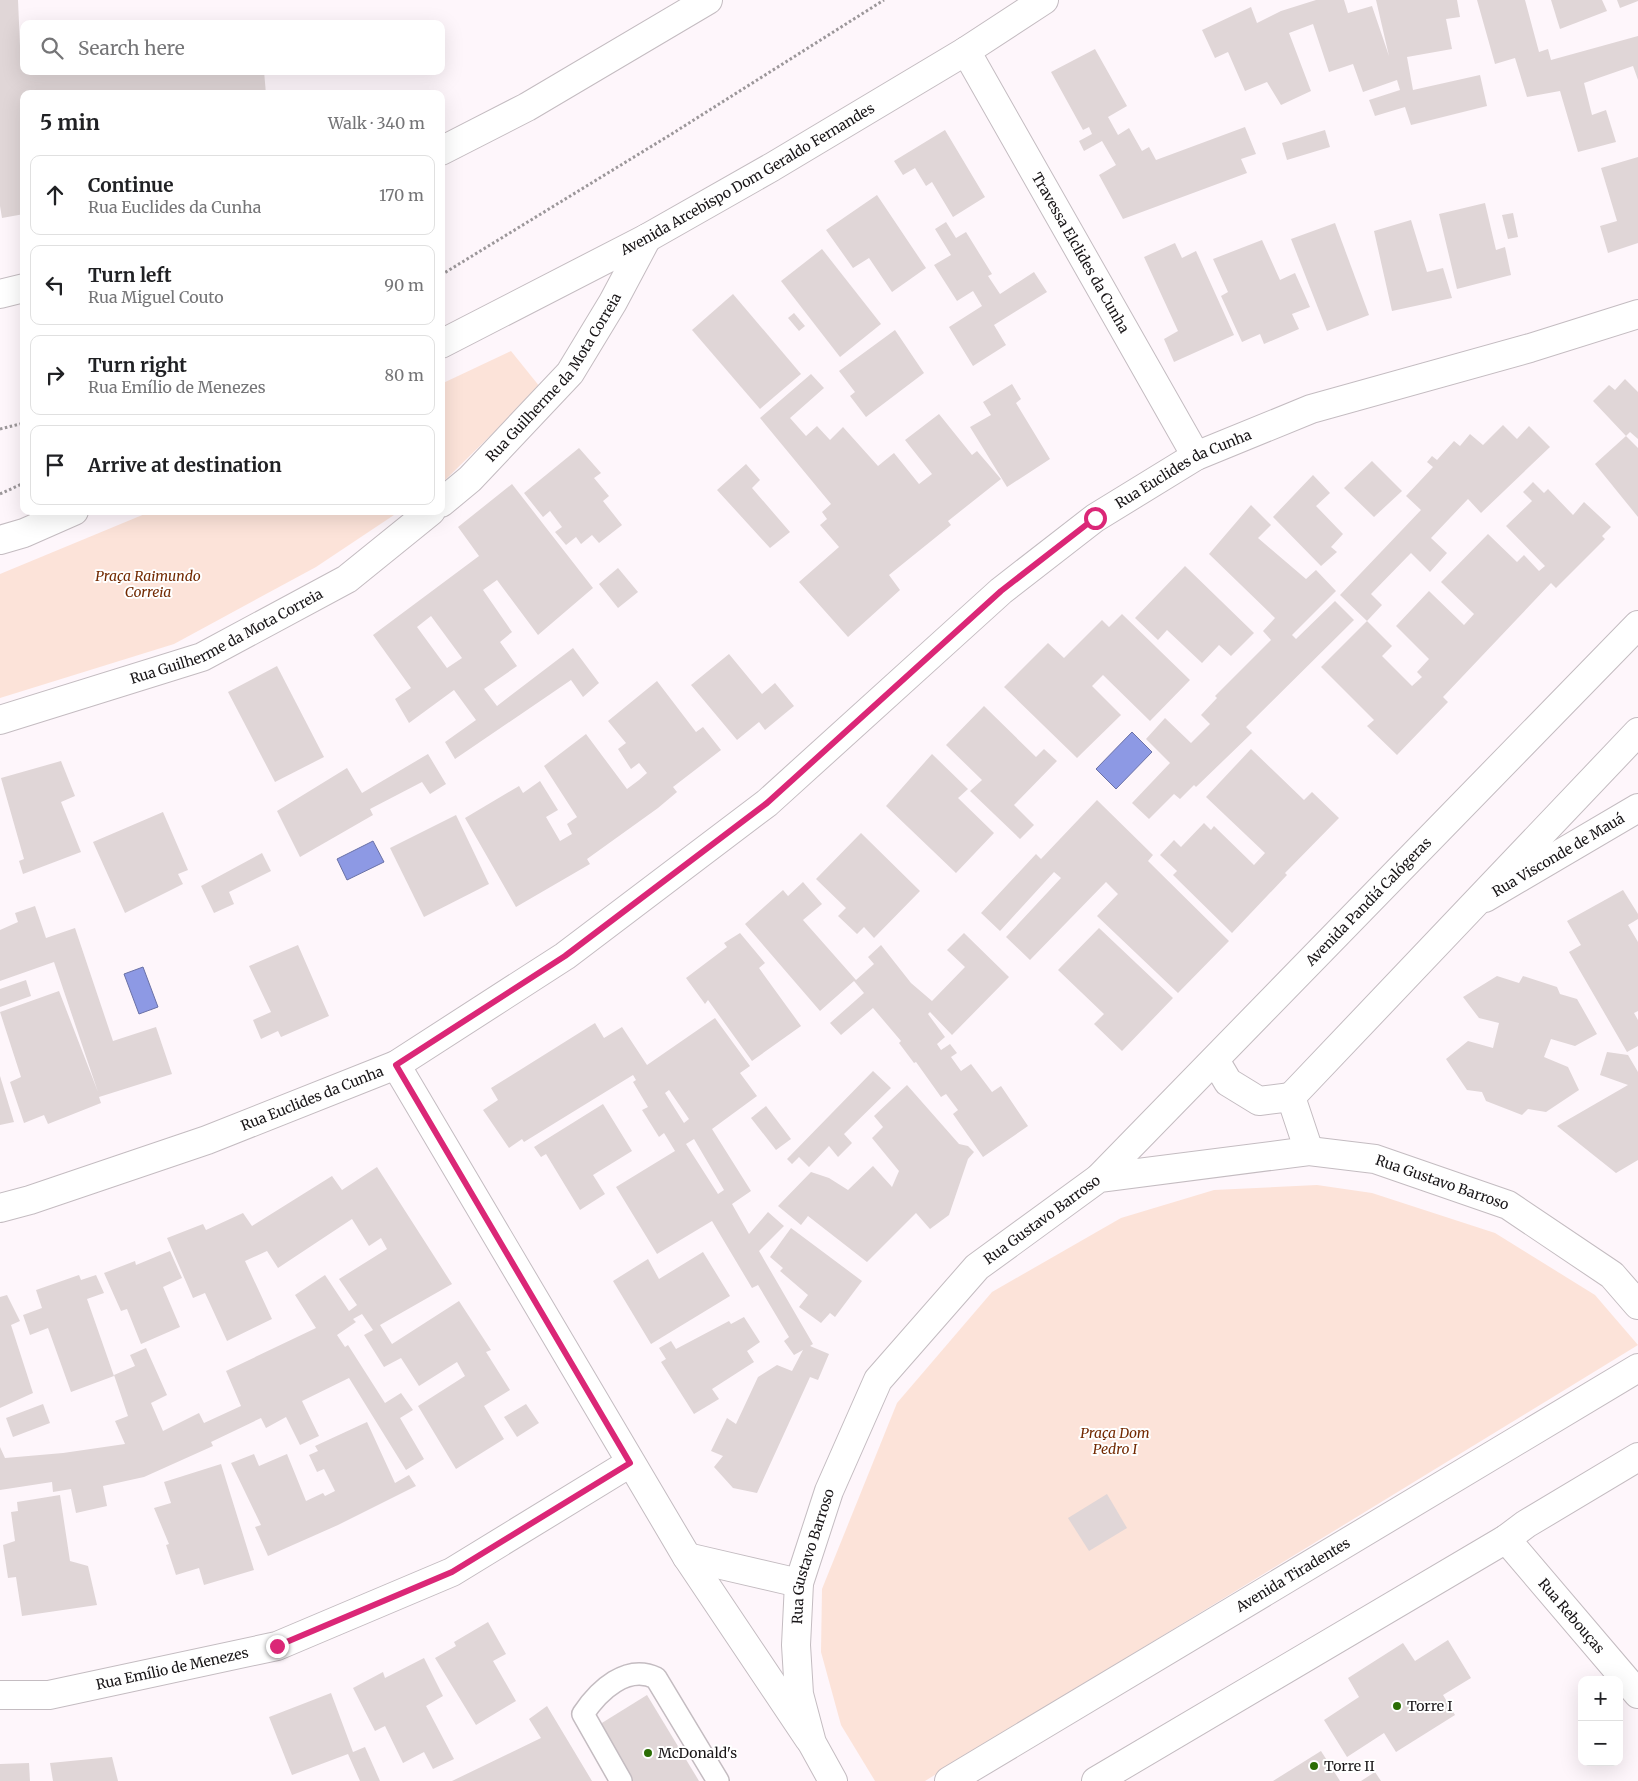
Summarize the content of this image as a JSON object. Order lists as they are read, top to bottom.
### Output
{
  "streets": {
    "street": [
      "Avenida Arcebispo Dom Geraldo Fernandes",
      "Travessa Elclides da Cunha",
      "Rua Guilherme da Mota Correia",
      "Rua Euclides da Cunha",
      "Rua Visconde de Mauá",
      "Avenida Pandiá Calógeras",
      "Rua Gustavo Barroso",
      "Avenida Tiradentes",
      "Rua Rebouças",
      "Rua Emílio de Menezes"
    ]
  },
  "crossings": [
    ["Avenida Arcebispo Dom Geraldo Fernandes", "Travessa Elclides da Cunha"],
    ["Avenida Arcebispo Dom Geraldo Fernandes", "Rua Guilherme da Mota Correia"],
    ["Travessa Elclides da Cunha", "Rua Euclides da Cunha"],
    ["Avenida Pandiá Calógeras", "Rua Gustavo Barroso"]
  ],
  "parks": ["Praça Raimundo Correia", "Praça Dom Pedro I"],
  "places": ["Torre I", "McDonald's", "Torre II"],
  "page": {
    "search": "Search here",
    "heading": ["5 min", "Walk · 340 m"],
    "list": [
      ["Continue", "Rua Euclides da Cunha", "170 m"],
      ["Turn left", "Rua Miguel Couto", "90 m"],
      ["Turn right", "Rua Emílio de Menezes", "80 m"],
      "Arrive at destination"
    ],
    "map_buttons": ["+", "−"]
  }
}
